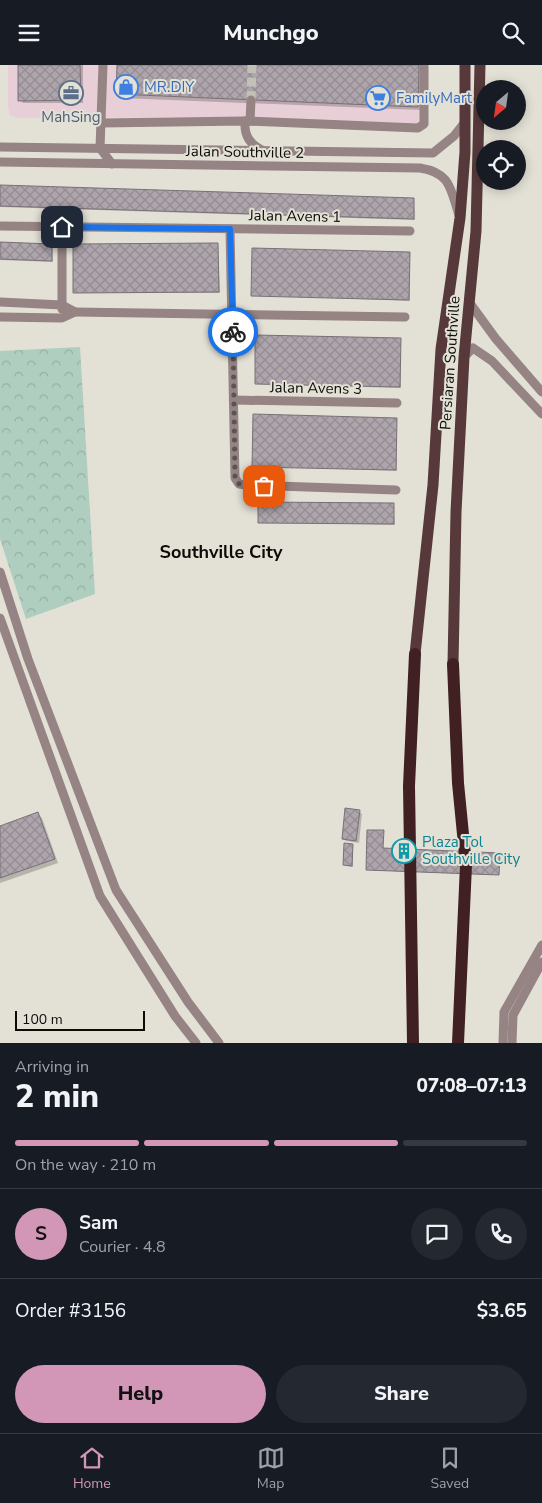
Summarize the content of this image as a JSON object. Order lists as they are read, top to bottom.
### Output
{
  "streets": {
    "main road": ["Persiaran Southville"],
    "street": ["Jalan Southville 2", "Jalan Avens 1", "Jalan Avens 3"]
  },
  "crossings": [
    ["Jalan Southville 2", "Persiaran Southville"]
  ],
  "districts": ["Southville City"],
  "places": {
    "shop": ["MR.DIY"],
    "office": ["MahSing"],
    "supermarket": ["FamilyMart"],
    "building": ["Plaza Tol Southville City"]
  },
  "scale_bar": "100 m",
  "north": "bottom left",
  "page": {
    "header": "Munchgo",
    "scale": "100 m",
    "heading": ["2 min", "Arriving in", "07:08–07:13"],
    "panel": [
      "Sam",
      "Courier · 4.8",
      "Order #3156",
      "$3.65"
    ],
    "bar": "On the way · 210 m",
    "round": "S",
    "buttons": ["Help", "Share"],
    "tabs": ["Home", "Map", "Saved"]
  }
}
